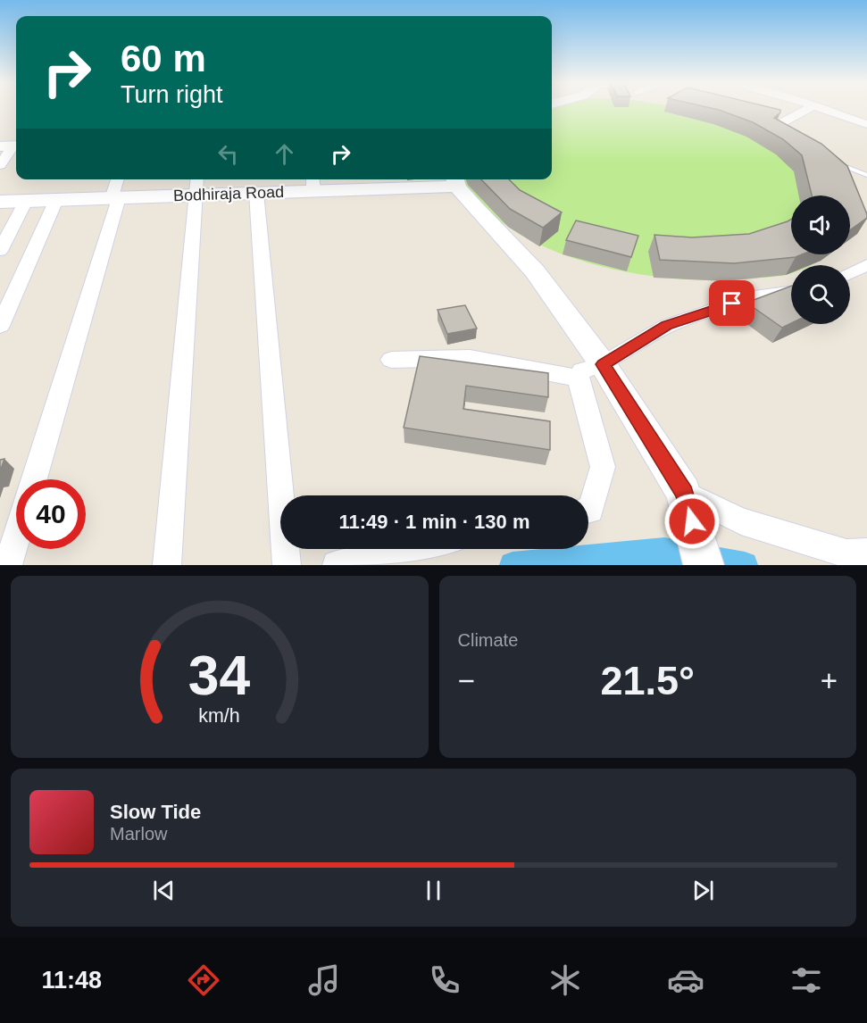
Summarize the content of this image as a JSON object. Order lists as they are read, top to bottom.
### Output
{
  "streets": {
    "street": ["Bodhiraja Road"]
  },
  "page": {
    "turn": ["60 m", "Turn right"],
    "limit": "40",
    "trip": "11:49 · 1 min · 130 m",
    "tile": "Climate",
    "heat": ["−", "21.5°", "+"],
    "song": ["Slow Tide", "Marlow"],
    "tabs": "11:48",
    "gauge": ["34", "km/h"]
  }
}
